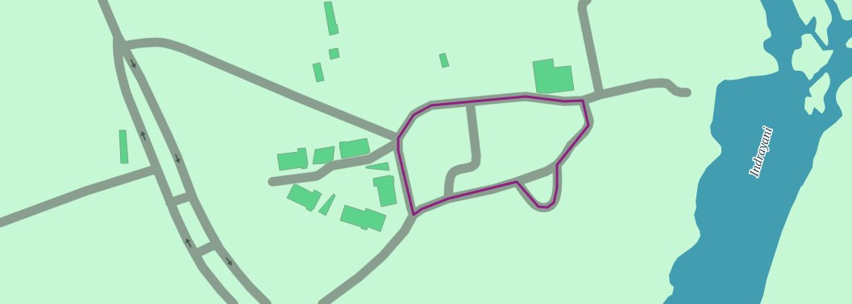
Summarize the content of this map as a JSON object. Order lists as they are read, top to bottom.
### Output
{
  "water": ["Indrayani"]
}
